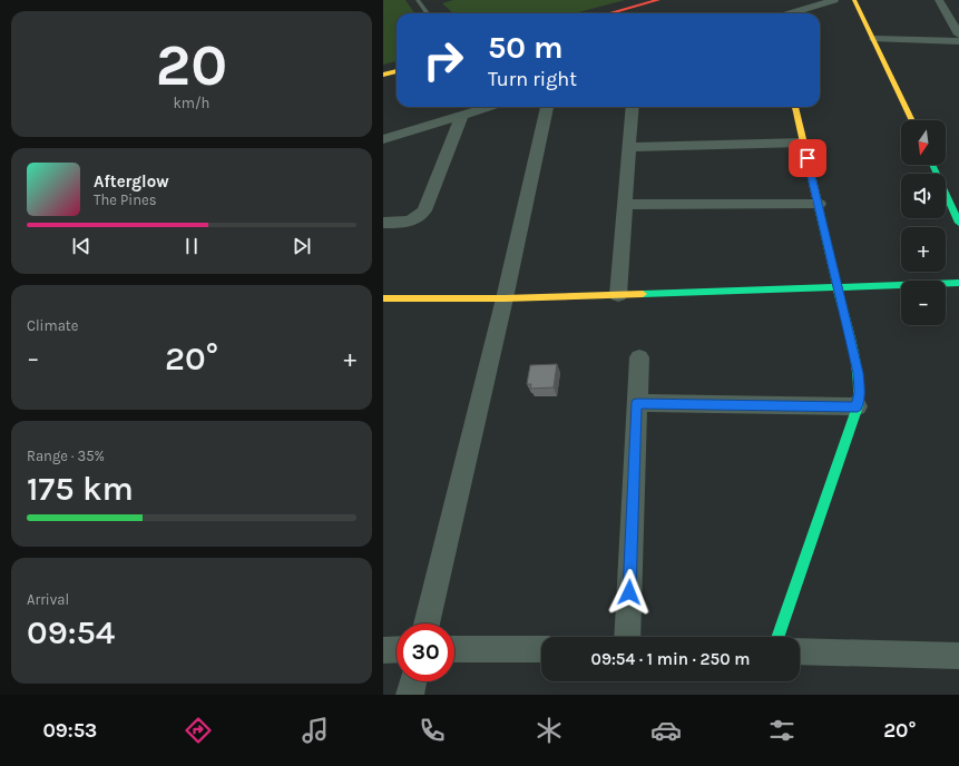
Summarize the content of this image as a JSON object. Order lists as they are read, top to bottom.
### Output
{
  "north": "bottom",
  "page": {
    "tile": [
      ["20", "km/h"],
      "Climate",
      ["Range · 35%", "175 km"],
      ["Arrival", "09:54"]
    ],
    "turn": ["50 m", "Turn right"],
    "map_buttons": ["+", "−"],
    "song": ["Afterglow", "The Pines"],
    "heat": ["−", "20°", "+"],
    "limit": "30",
    "trip": "09:54 · 1 min · 250 m",
    "tabs": ["09:53", "20°"]
  }
}
